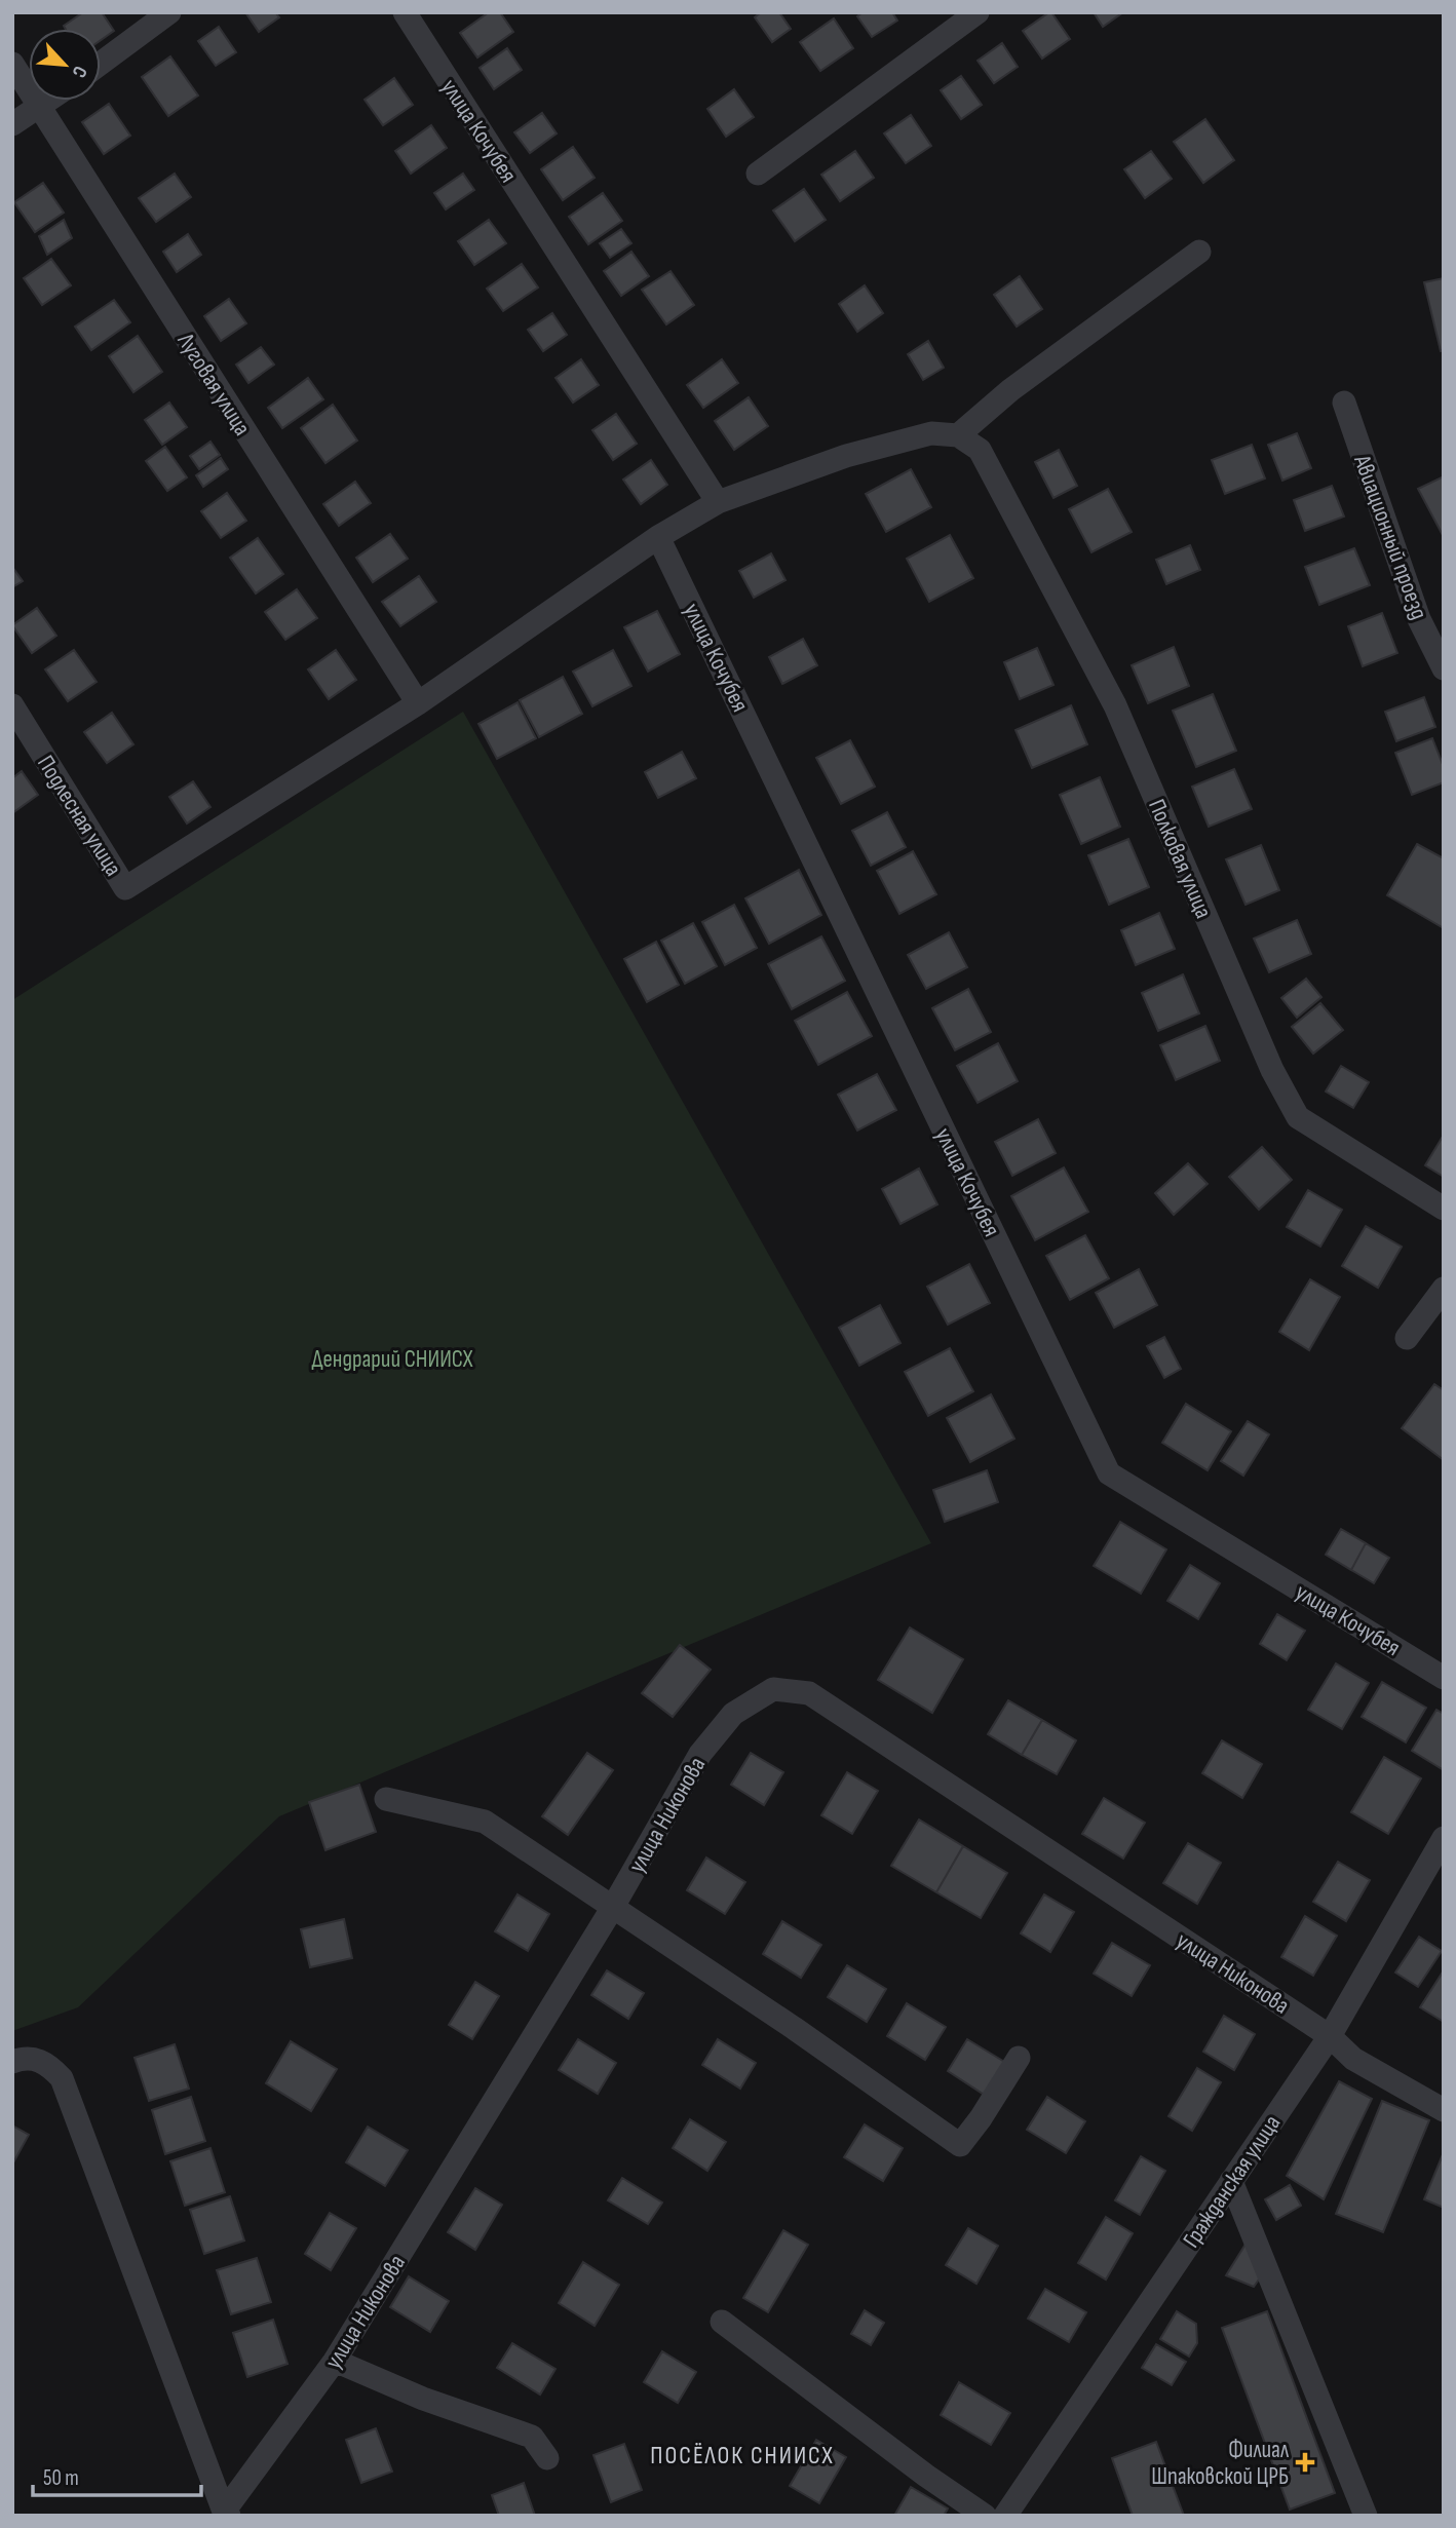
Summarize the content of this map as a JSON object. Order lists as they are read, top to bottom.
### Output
{
  "streets": {
    "street": [
      "улица Кочубея",
      "Луговая улица",
      "Авиационный проезд",
      "Подлесная улица",
      "Полковая улица",
      "улица Никонова",
      "Гражданская улица"
    ]
  },
  "crossings": [
    ["Луговая улица", "Подлесная улица"],
    ["улица Никонова", "Гражданская улица"]
  ],
  "districts": ["ПОСЁЛОК СНИИСХ"],
  "parks": ["Дендрарий СНИИСХ"],
  "places": {
    "health": ["Филиал Шпаковской ЦРБ"]
  },
  "scale_bar": "50 m",
  "north": "bottom right"
}
